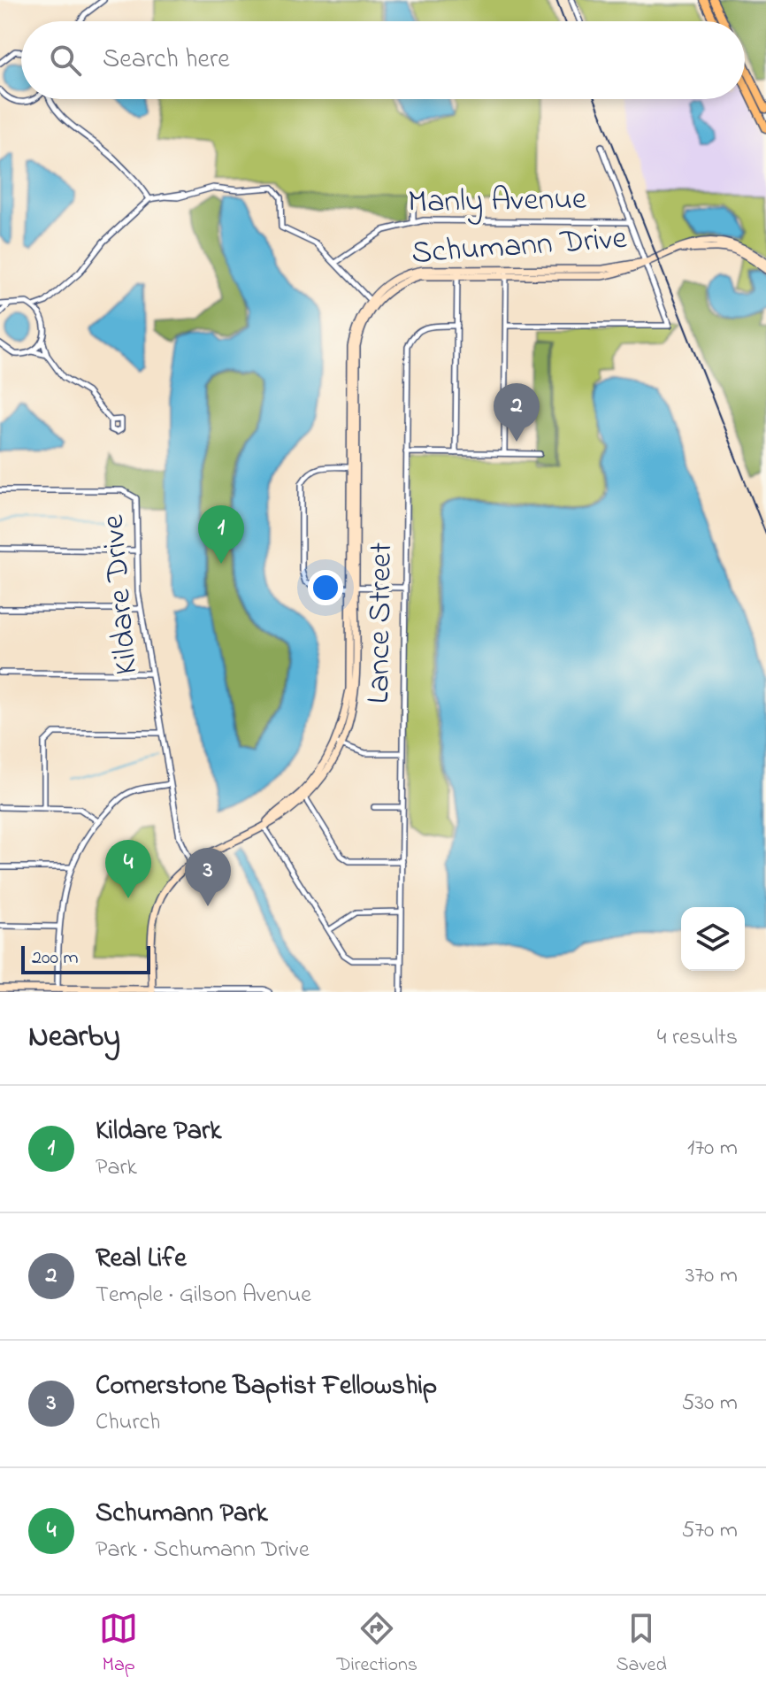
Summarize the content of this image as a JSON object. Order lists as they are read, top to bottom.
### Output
{
  "streets": {
    "street": [
      "Manly Avenue",
      "Schumann Drive",
      "Kildare Drive",
      "Lance Street"
    ]
  },
  "scale_bar": "200 m",
  "page": {
    "search": "Search here",
    "pins": [
      "2",
      "1",
      "4",
      "3"
    ],
    "scale": "200 m",
    "heading": ["Nearby", "4 results"],
    "list": [
      {
        "mark": "1",
        "name": "Kildare Park",
        "note": "Park",
        "value": "170 m"
      },
      {
        "mark": "2",
        "name": "Real Life",
        "note": "Temple · Gilson Avenue",
        "value": "370 m"
      },
      {
        "mark": "3",
        "name": "Cornerstone Baptist Fellowship",
        "note": "Church",
        "value": "530 m"
      },
      {
        "mark": "4",
        "name": "Schumann Park",
        "note": "Park · Schumann Drive",
        "value": "570 m"
      }
    ],
    "nav": ["Map", "Directions", "Saved"]
  }
}
